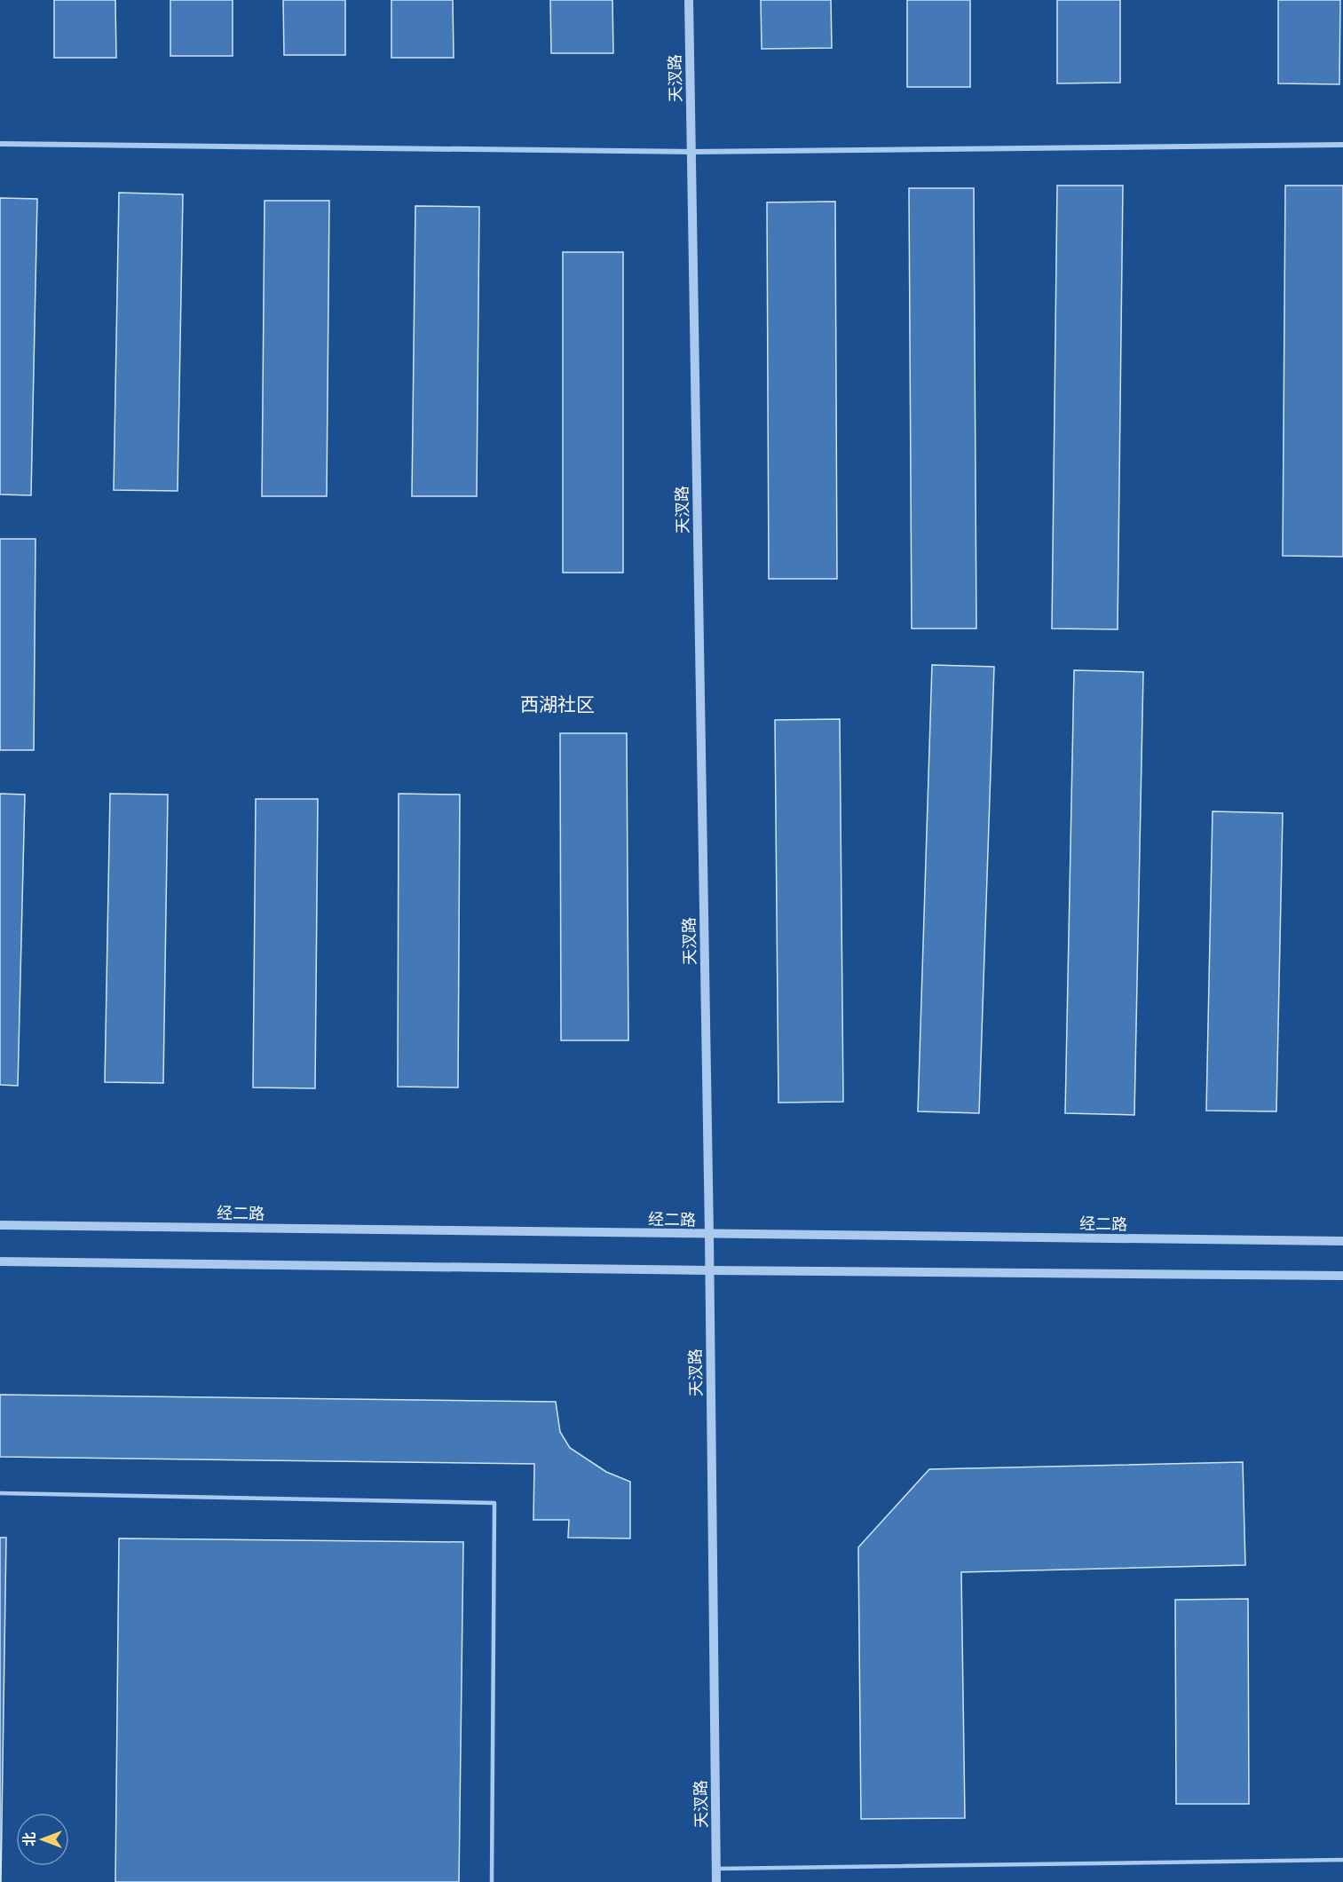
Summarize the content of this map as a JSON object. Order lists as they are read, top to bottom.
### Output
{
  "streets": {
    "street": ["天汊路", "经二路"]
  },
  "crossings": [
    ["天汊路", "经二路"]
  ],
  "districts": ["西湖社区"],
  "north": "left"
}
